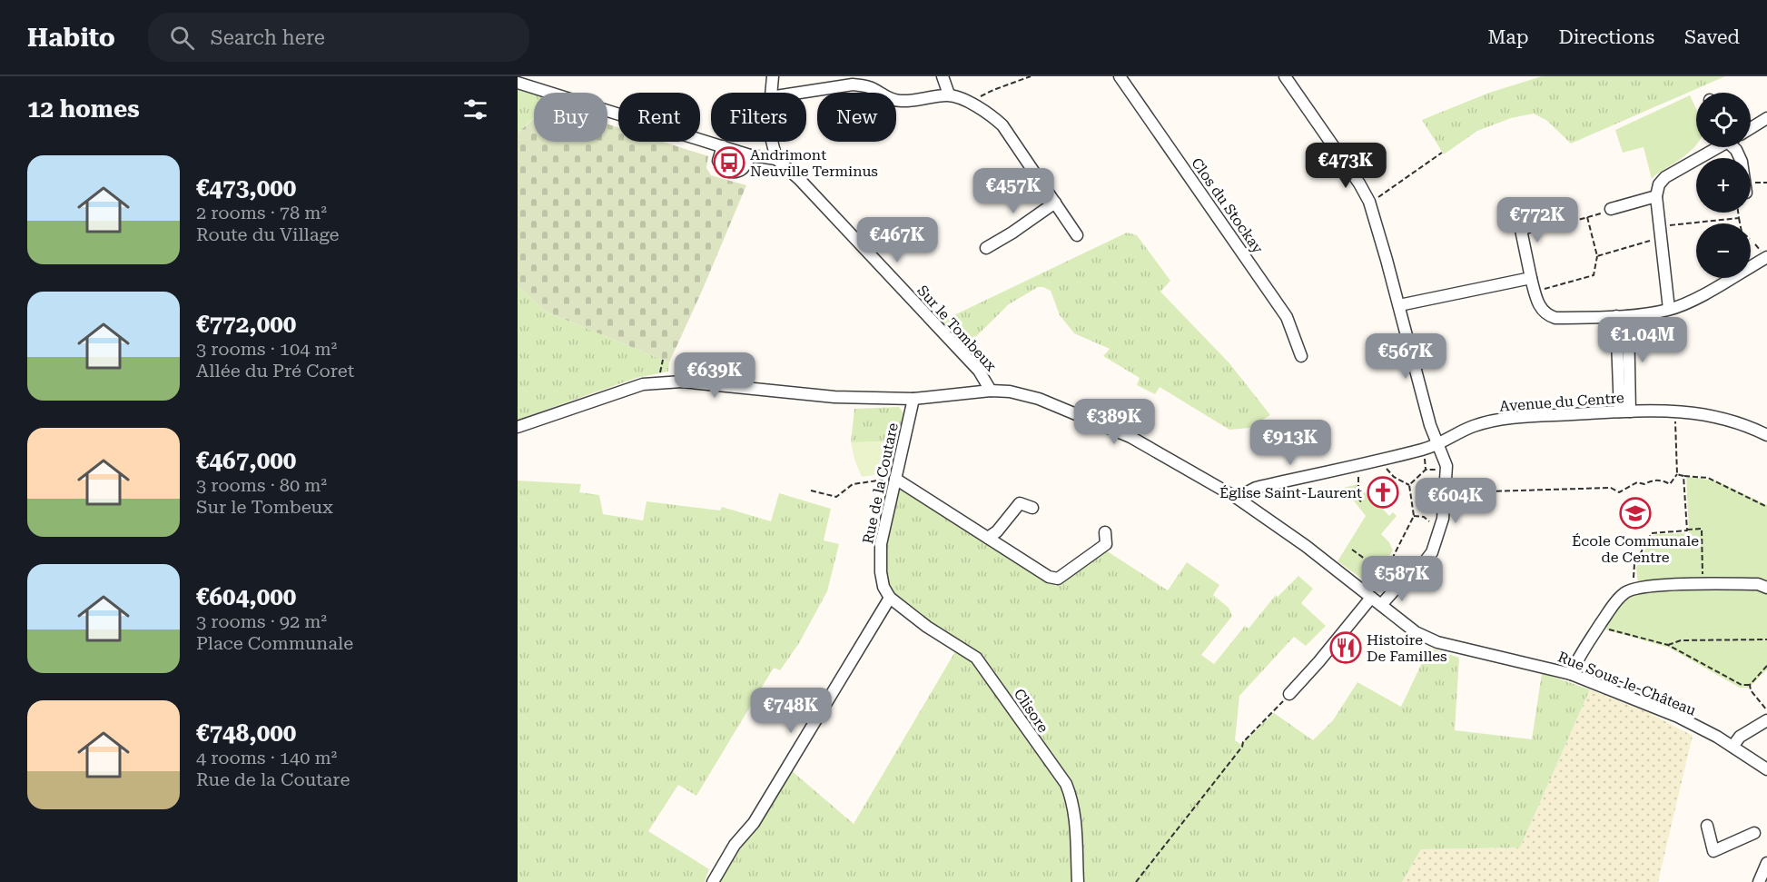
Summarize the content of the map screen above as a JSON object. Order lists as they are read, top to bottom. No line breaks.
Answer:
{"streets":{"street":["Clos du Stockay","Sur le Tombeux","Avenue du Centre","Rue de la Coutare","Rue Sous-le-Château","Clisore"]},"crossings":[["Sur le Tombeux","Rue Sous-le-Château"],["Avenue du Centre","Rue Sous-le-Château"],["Rue de la Coutare","Rue Sous-le-Château"],["Rue de la Coutare","Clisore"]],"places":{"bus stop":["Andrimont Neuville Terminus"],"church":["Église Saint-Laurent"],"school or university":["École Communale de Centre"],"restaurant":["Histoire De Familles"]},"page":{"header":"Habito","search":"Search here","nav":["Map","Directions","Saved"],"heading":"12 homes","map_buttons":["+","−"],"chip":["Buy","Rent","Filters","New"],"list":[{"name":"€473,000","note":"2 rooms · 78 m² · Route du Village"},{"name":"€772,000","note":"3 rooms · 104 m² · Allée du Pré Coret"},{"name":"€467,000","note":"3 rooms · 80 m² · Sur le Tombeux"},{"name":"€604,000","note":"3 rooms · 92 m² · Place Communale"},{"name":"€748,000","note":"4 rooms · 140 m² · Rue de la Coutare"}],"price":["€473K","€457K","€772K","€467K","€1.04M","€567K","€639K","€389K","€913K","€604K","€587K","€748K"]}}
